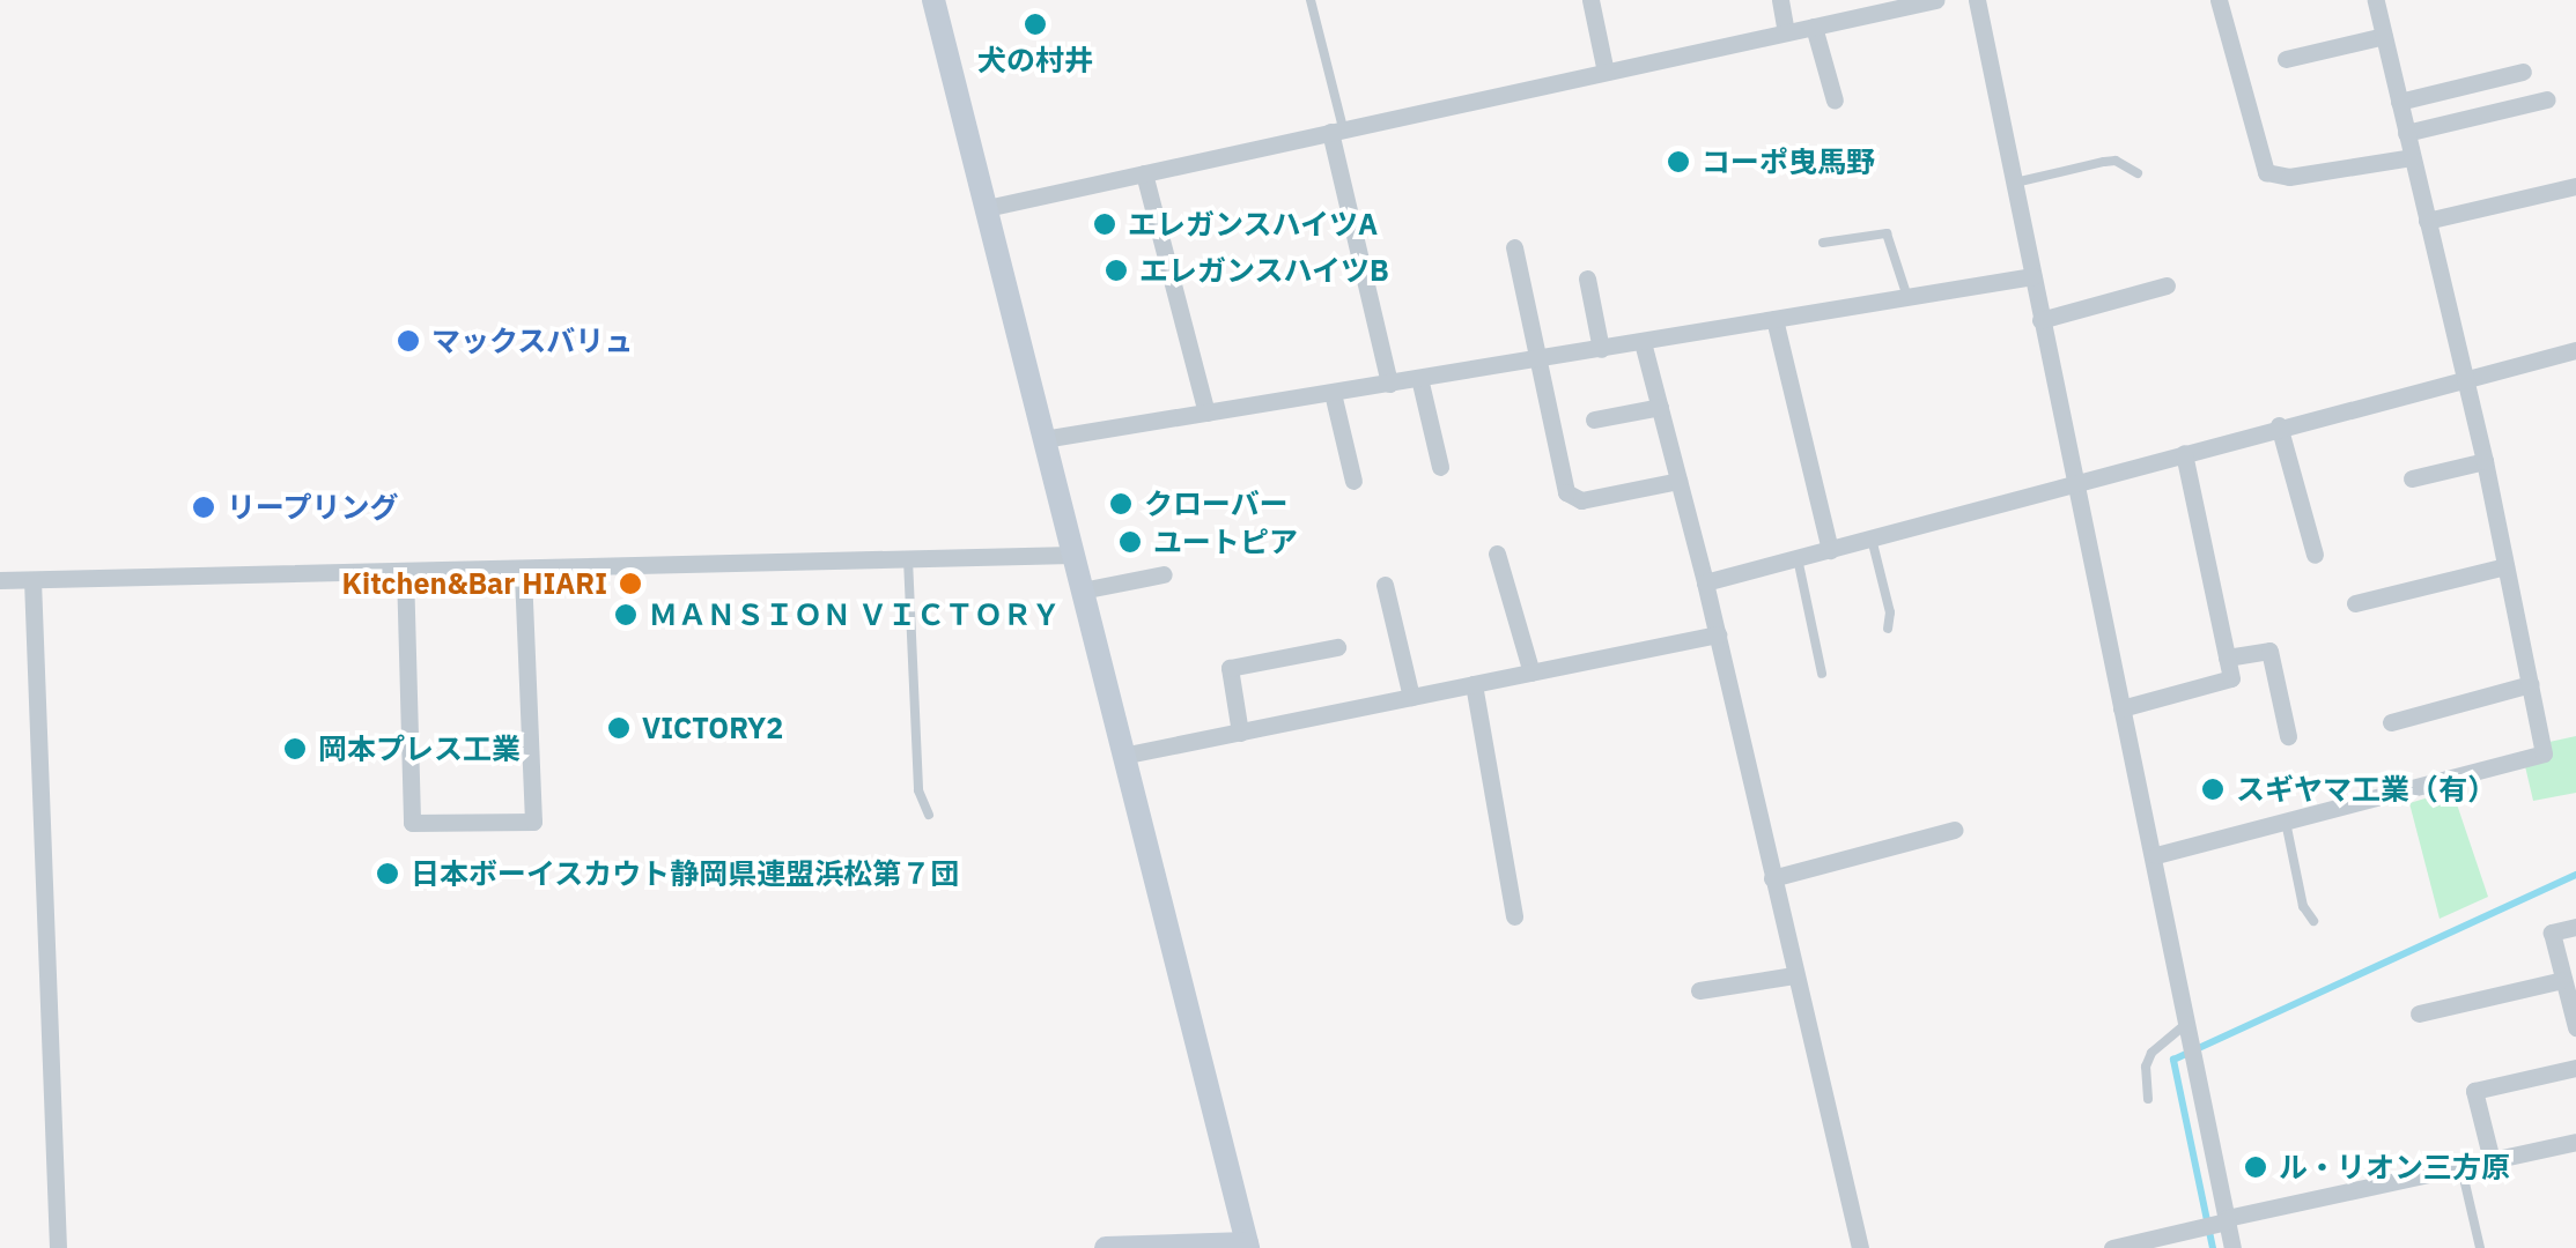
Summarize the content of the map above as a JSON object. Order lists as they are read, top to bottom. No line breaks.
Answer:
{"places":["犬の村井","コーポ曳馬野","エレガンスハイツA","エレガンスハイツB","マックスバリュ","クローバー","リープリング","ユートピア","Kitchen&Bar HIARI","ＭＡＮＳＩＯＮ ＶＩＣＴＯＲＹ","VICTORY2","岡本プレス工業","スギヤマ工業（有）","日本ボーイスカウト静岡県連盟浜松第７団","ル・リオン三方原"]}
